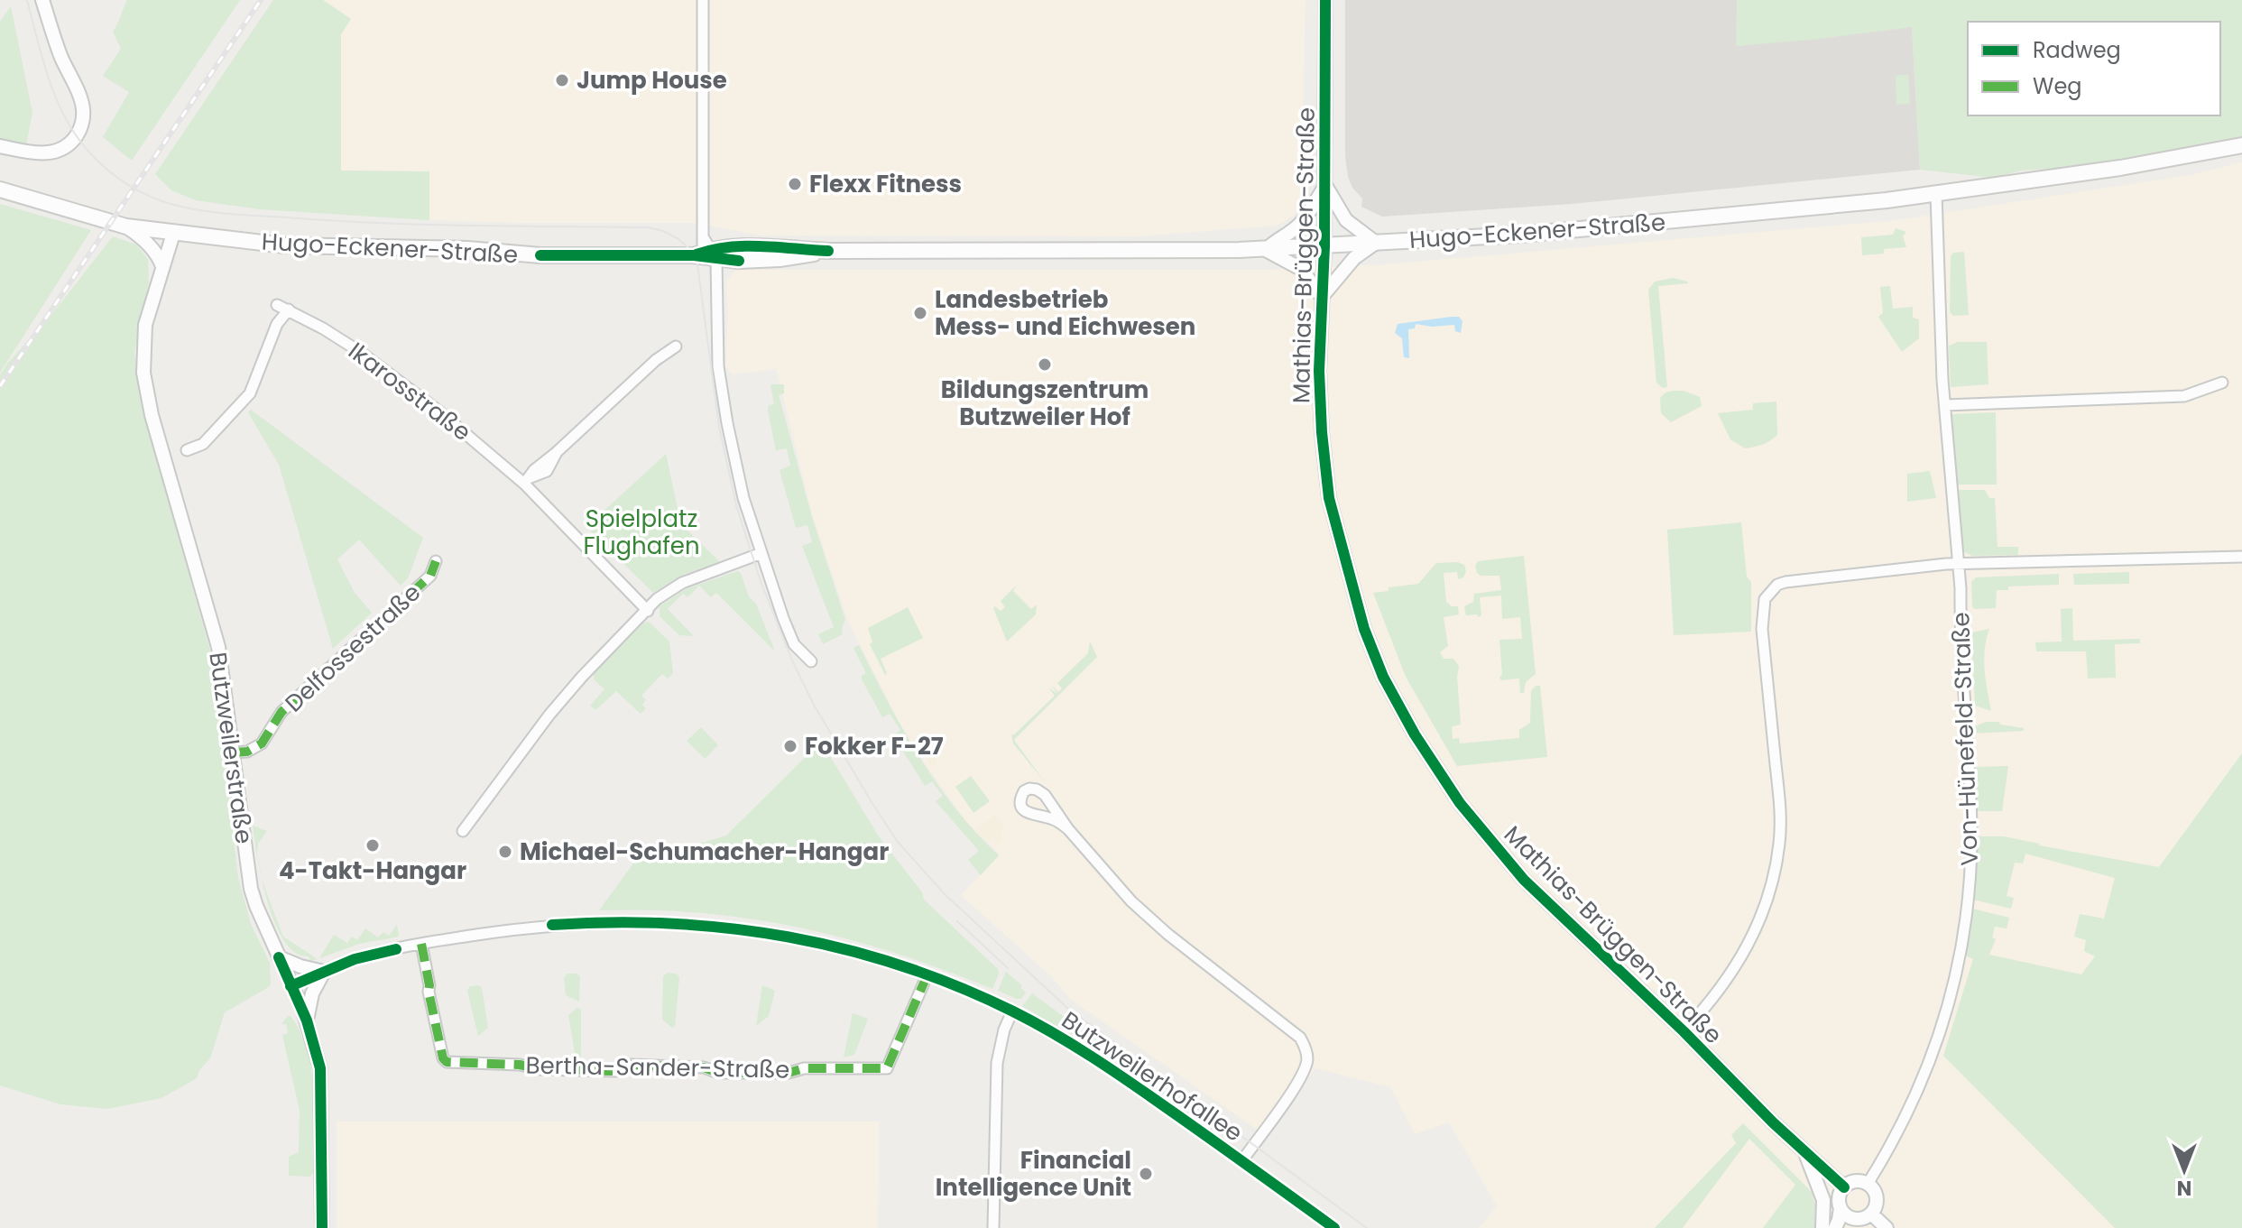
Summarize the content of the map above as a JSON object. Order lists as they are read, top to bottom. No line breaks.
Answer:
{"streets":{"main road":["Hugo-Eckener-Straße"],"street":["Mathias-Brüggen-Straße","Ikarosstraße","Delfossestraße","Von-Hünefeld-Straße","Butzweilerstraße","Bertha-Sander-Straße","Butzweilerhofallee"]},"crossings":[["Hugo-Eckener-Straße","Mathias-Brüggen-Straße"],["Hugo-Eckener-Straße","Von-Hünefeld-Straße"],["Hugo-Eckener-Straße","Butzweilerstraße"],["Mathias-Brüggen-Straße","Von-Hünefeld-Straße"],["Delfossestraße","Butzweilerstraße"],["Butzweilerstraße","Butzweilerhofallee"],["Bertha-Sander-Straße","Butzweilerhofallee"]],"parks":["Spielplatz Flughafen"],"places":["Jump House","Flexx Fitness","Landesbetrieb Mess- und Eichwesen","Bildungszentrum Butzweiler Hof","Fokker F-27","4-Takt-Hangar","Michael-Schumacher-Hangar","Financial Intelligence Unit"],"legend":["Radweg","Weg"],"north":"bottom"}
